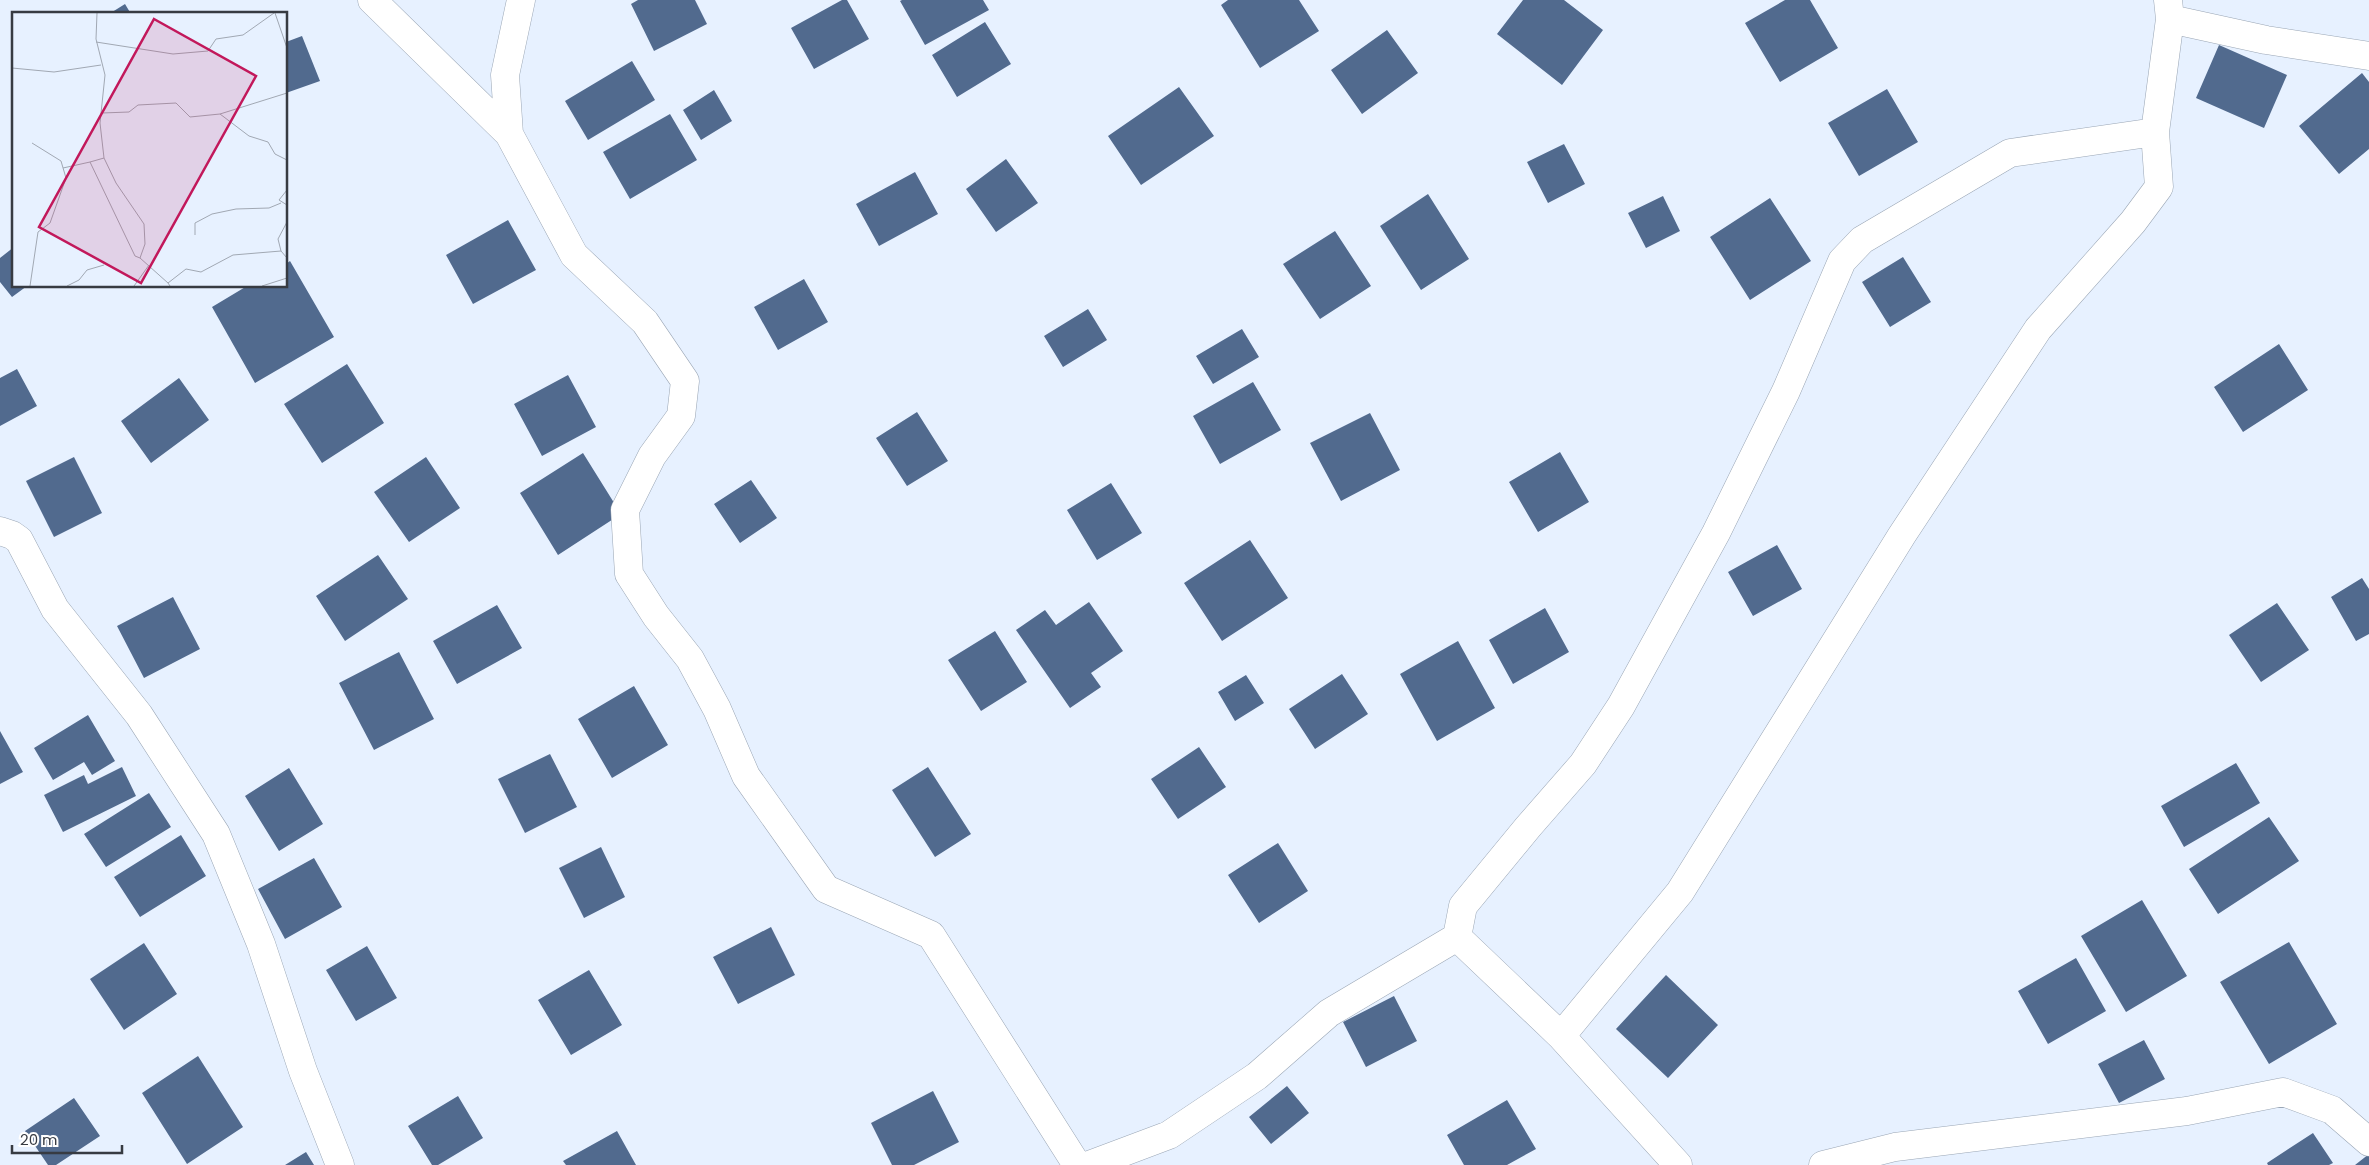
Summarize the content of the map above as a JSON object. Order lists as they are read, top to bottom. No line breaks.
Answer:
{"scale_bar":"20 m"}
